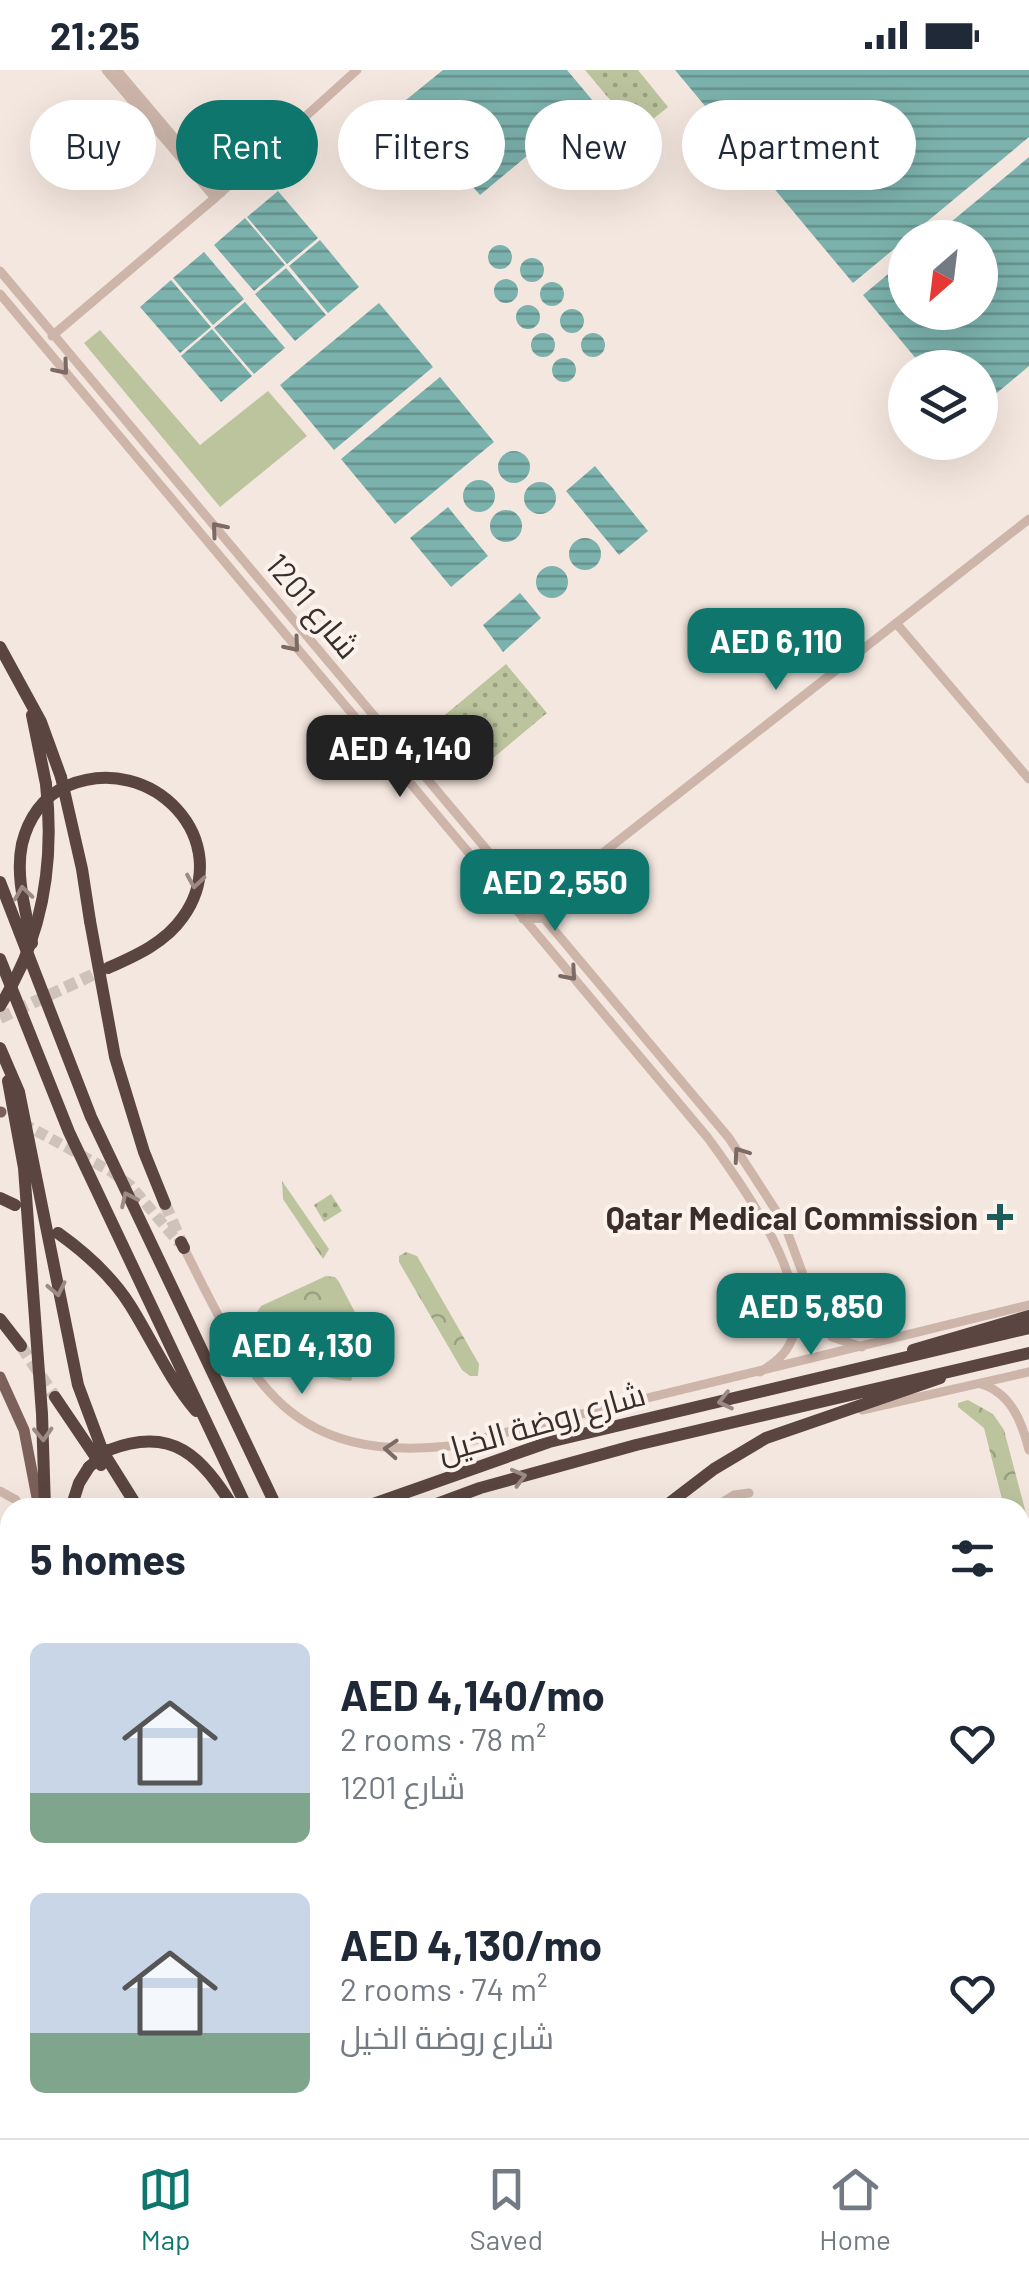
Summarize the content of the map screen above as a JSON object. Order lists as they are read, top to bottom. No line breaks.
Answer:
{"streets":{"highway":["شارع روضة الخيل"],"street":["شارع 1201"]},"places":{"health":["Qatar Medical Commission"]},"north":"bottom left","page":{"status":"21:25","chip":["Buy","Rent","Filters","New","Apartment"],"price":["AED 6,110","AED 4,140","AED 2,550","AED 5,850","AED 4,130"],"heading":"5 homes","list":[{"name":"AED 4,140/mo","note":"2 rooms · 78 m² · شارع 1201"},{"name":"AED 4,130/mo","note":"2 rooms · 74 m² · شارع روضة الخيل"}],"tabs":["Map","Saved","Home"]}}
